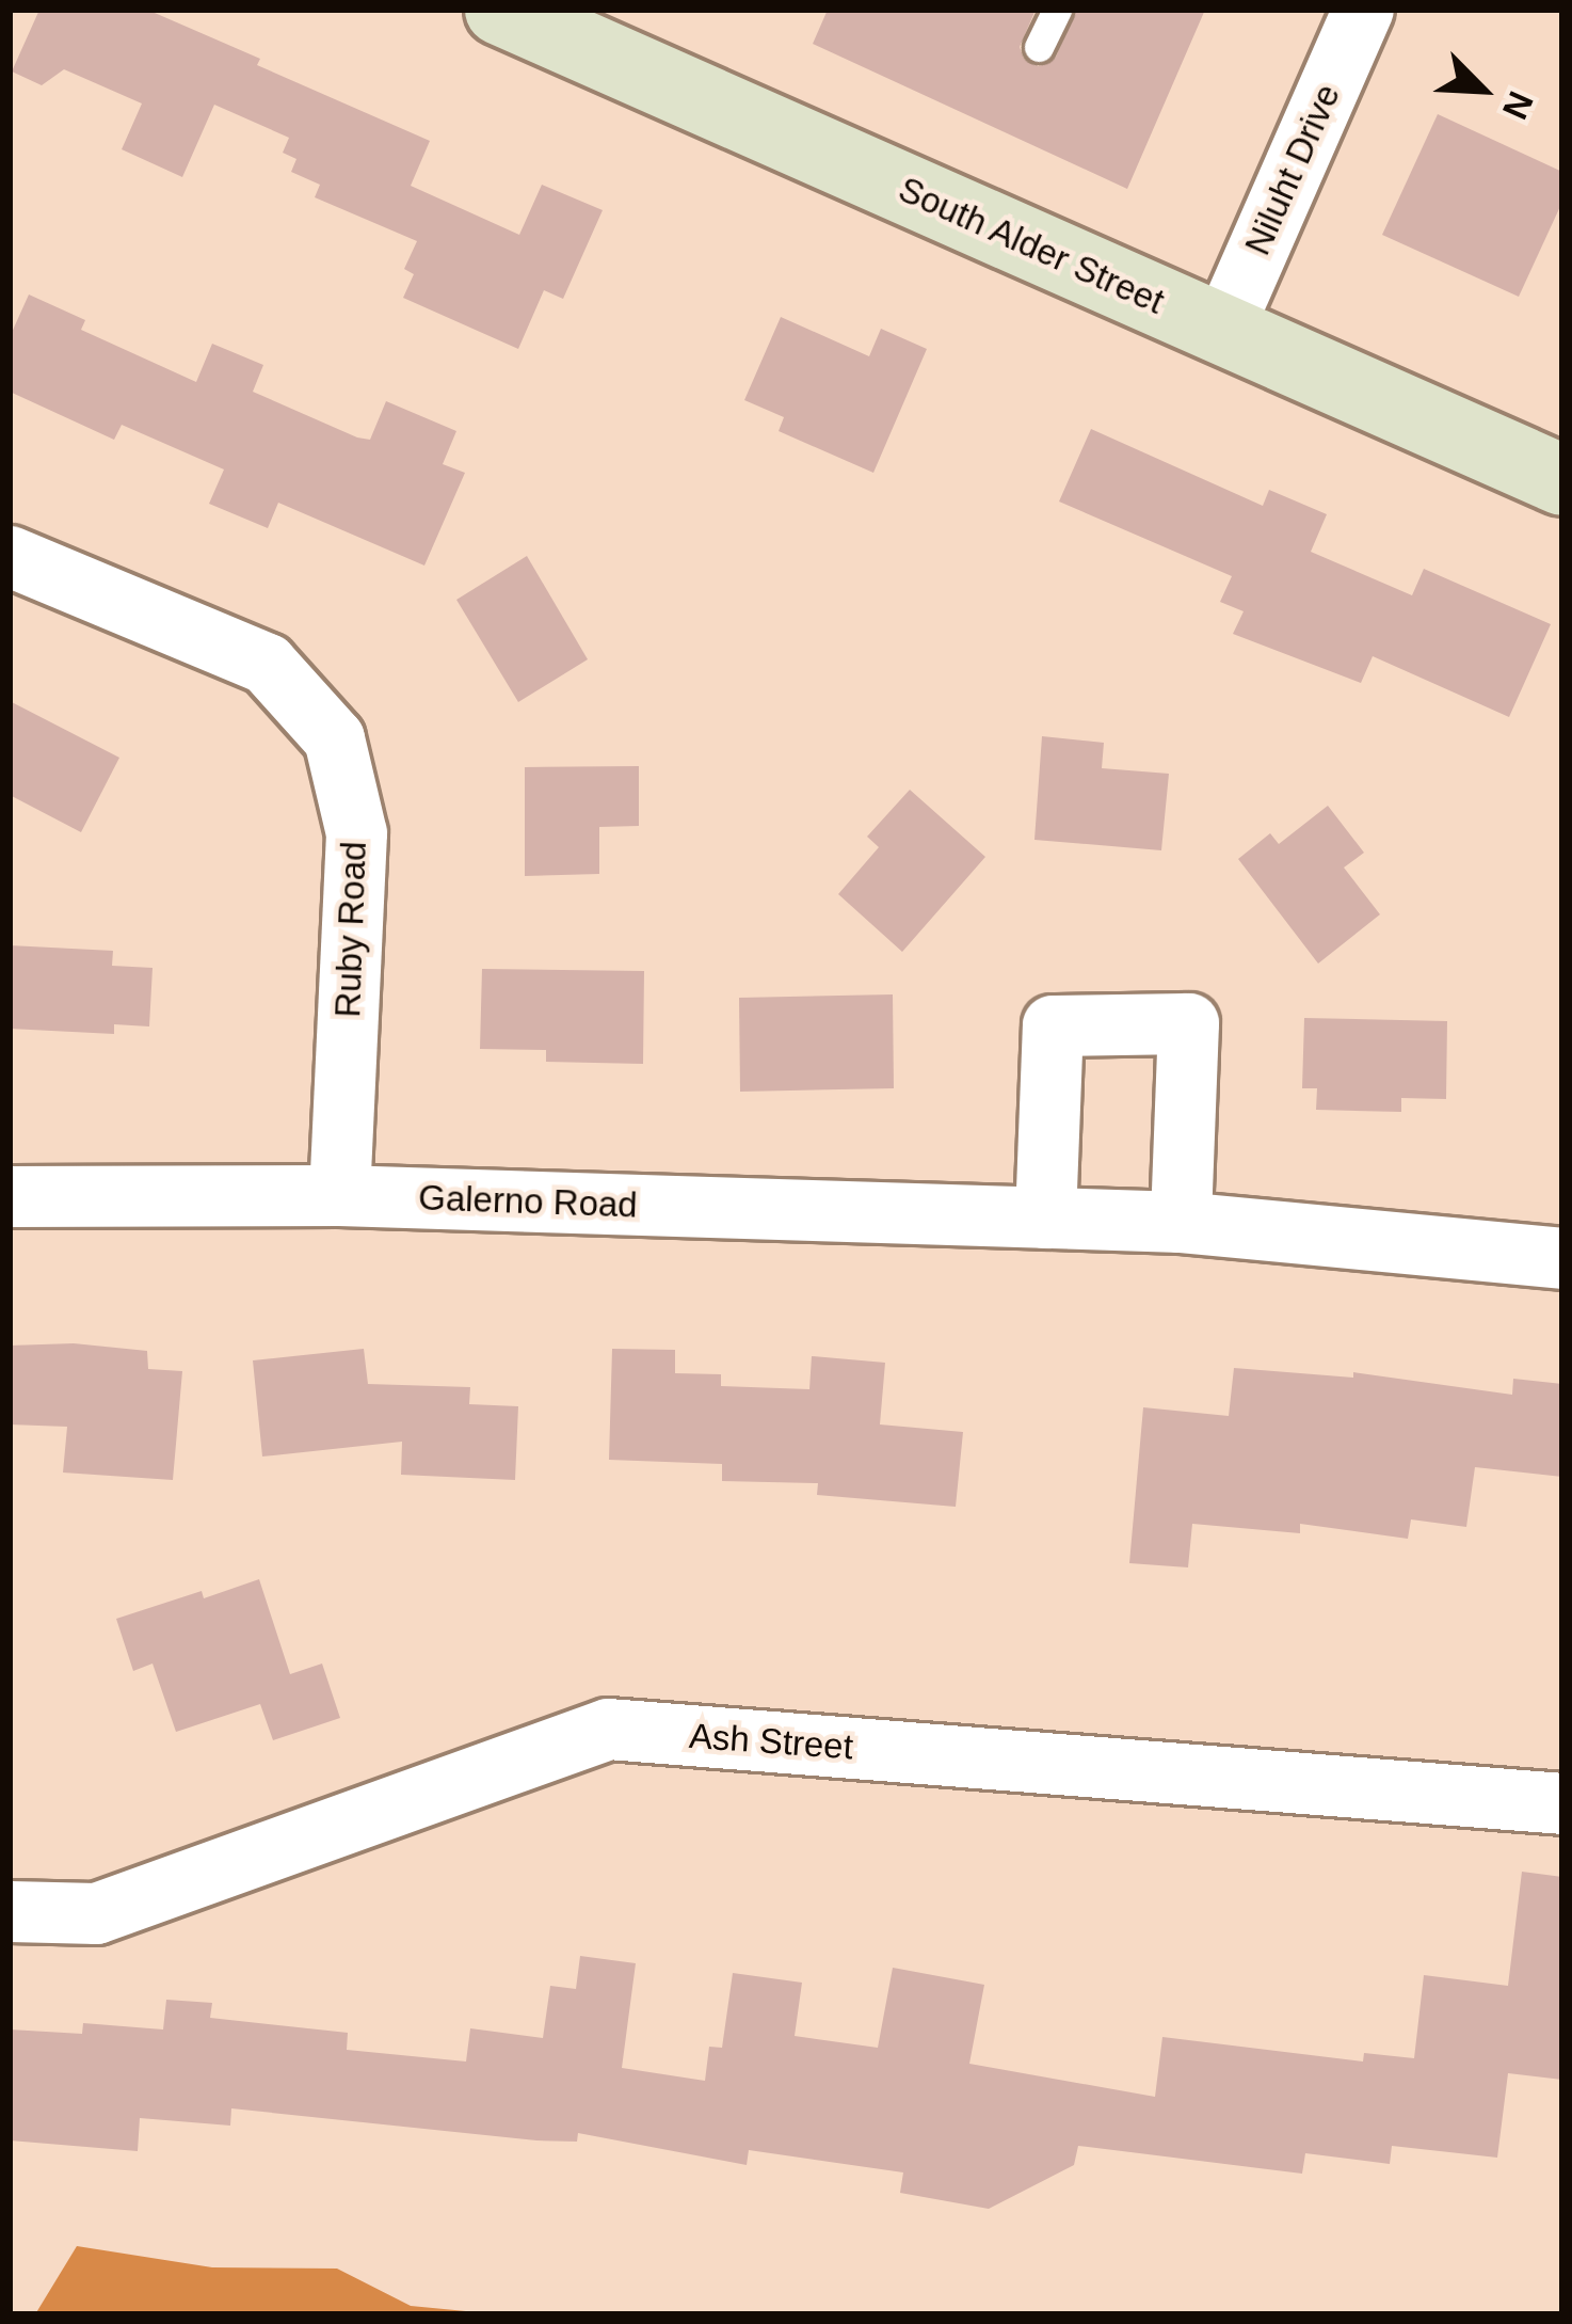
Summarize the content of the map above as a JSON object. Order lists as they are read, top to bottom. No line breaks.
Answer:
{"streets":{"street":["Niluht Drive","South Alder Street","Ruby Road","Galerno Road","Ash Street"]},"crossings":[["Niluht Drive","South Alder Street"],["Ruby Road","Galerno Road"]],"north":"bottom right"}
